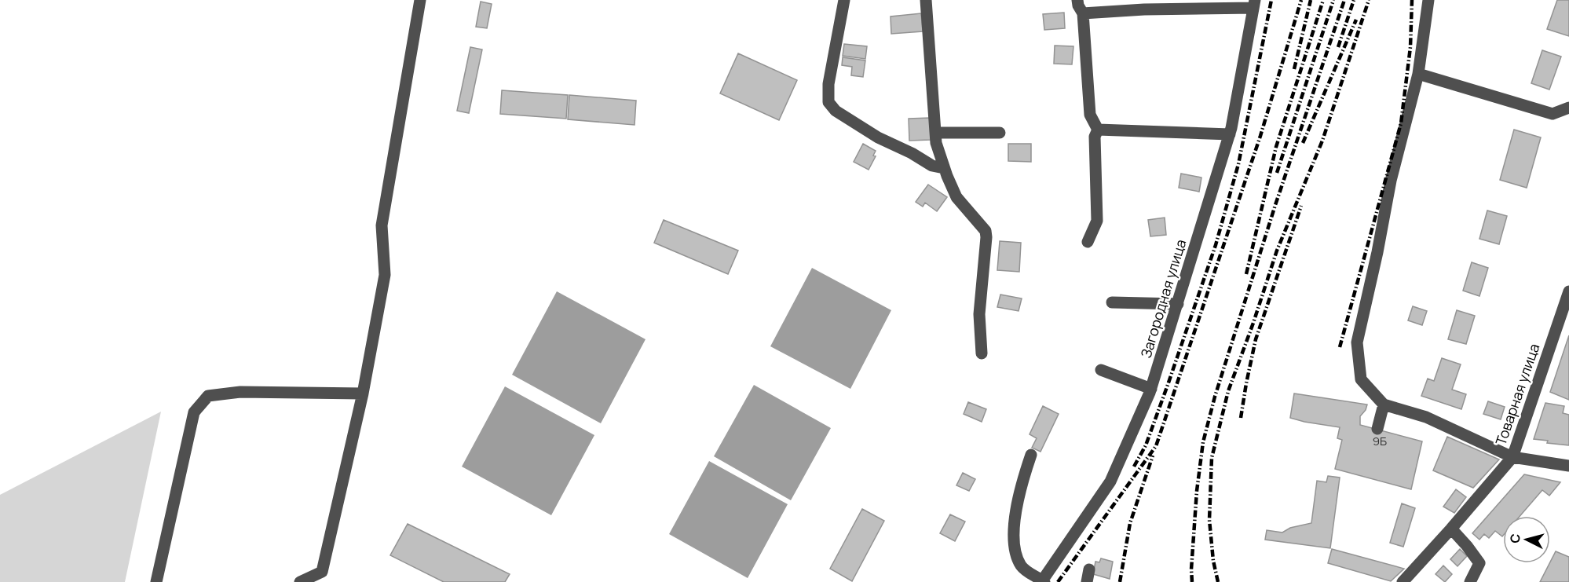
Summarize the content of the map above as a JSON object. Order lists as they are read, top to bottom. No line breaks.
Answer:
{"streets":{"street":["Загородная улица","Товарная улица"]},"house_numbers":["9Б"],"north":"left"}
